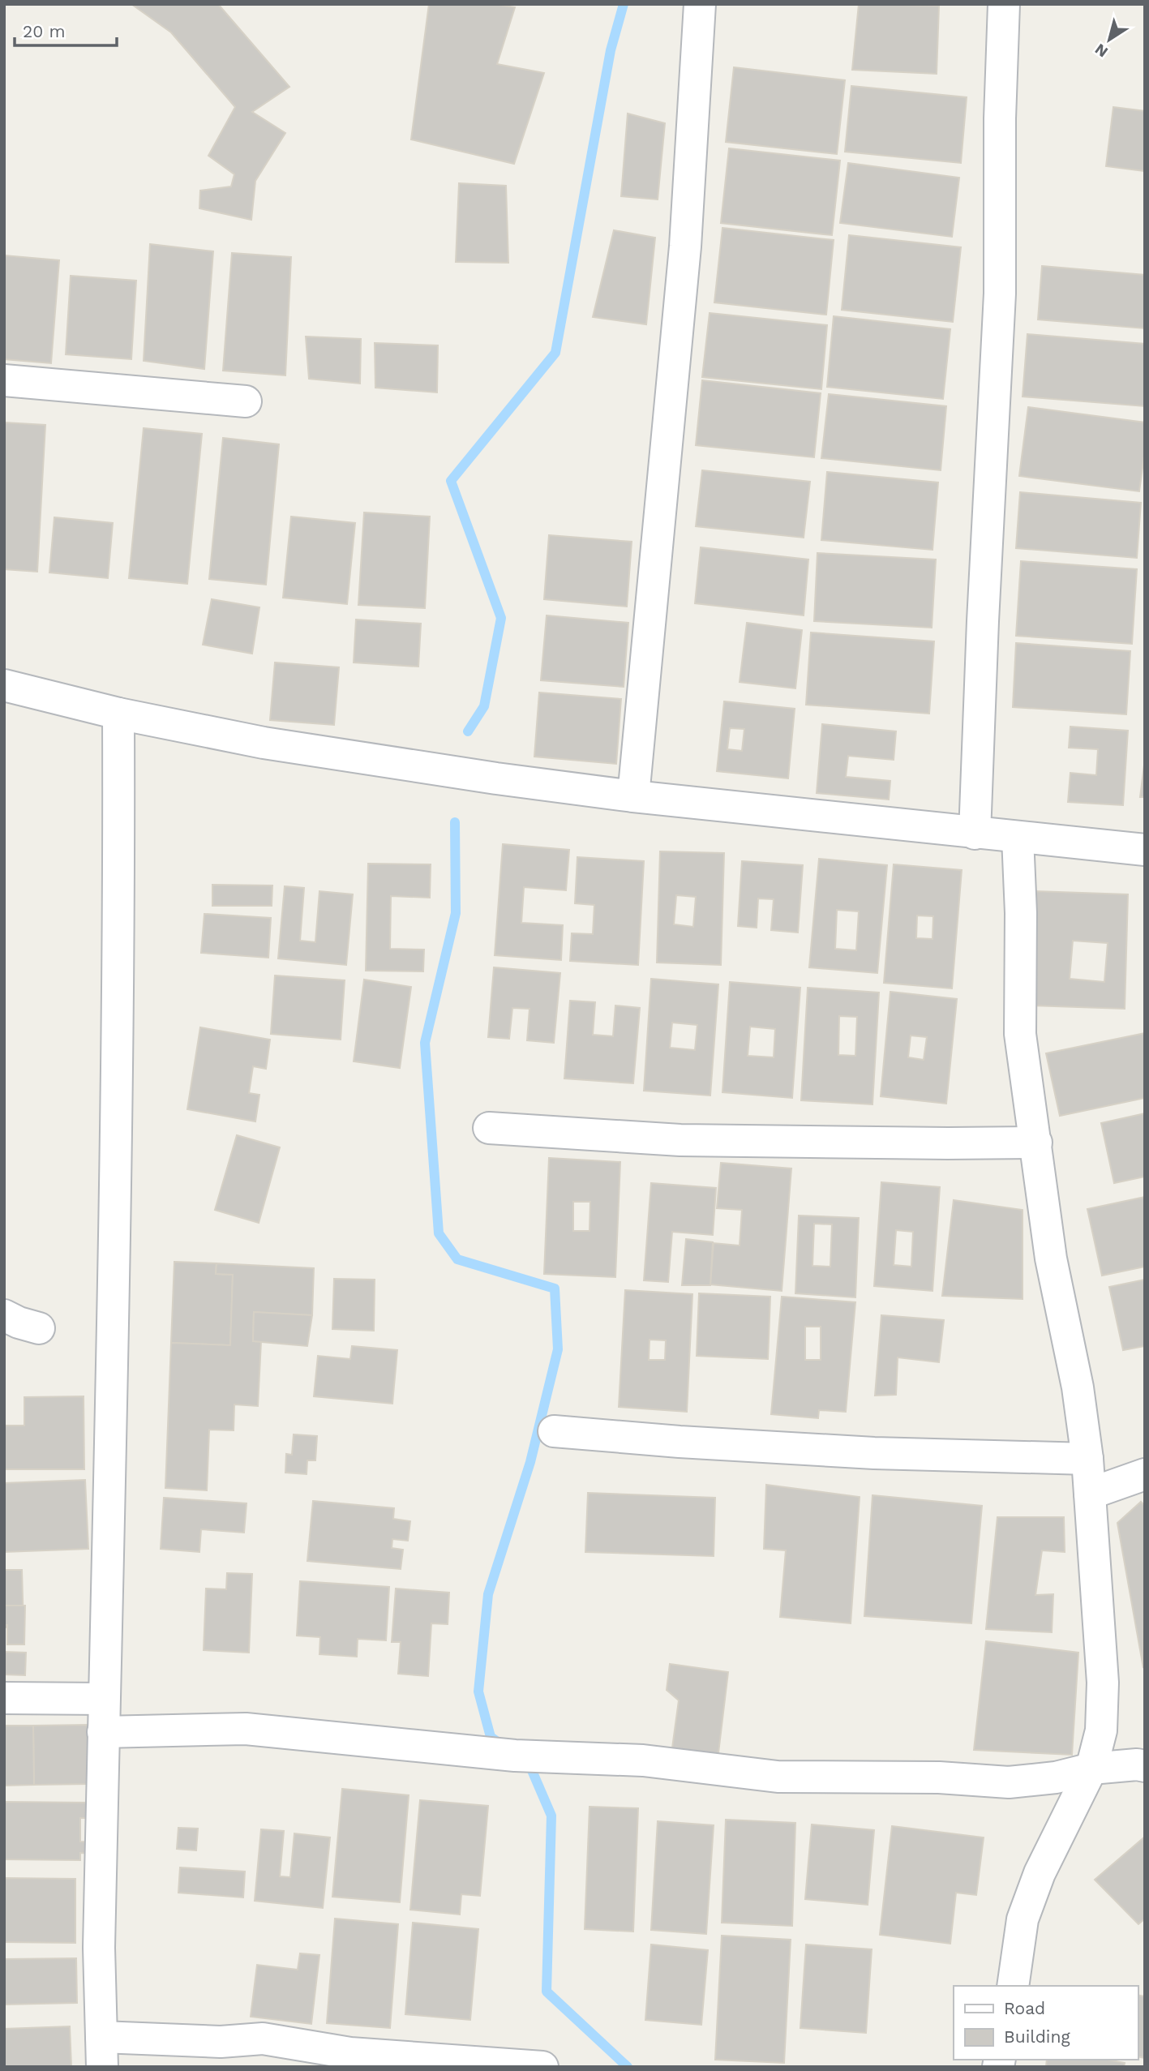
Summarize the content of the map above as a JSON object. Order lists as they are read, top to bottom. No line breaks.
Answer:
{"legend":["Road","Building"],"scale_bar":"20 m","north":"bottom left"}
